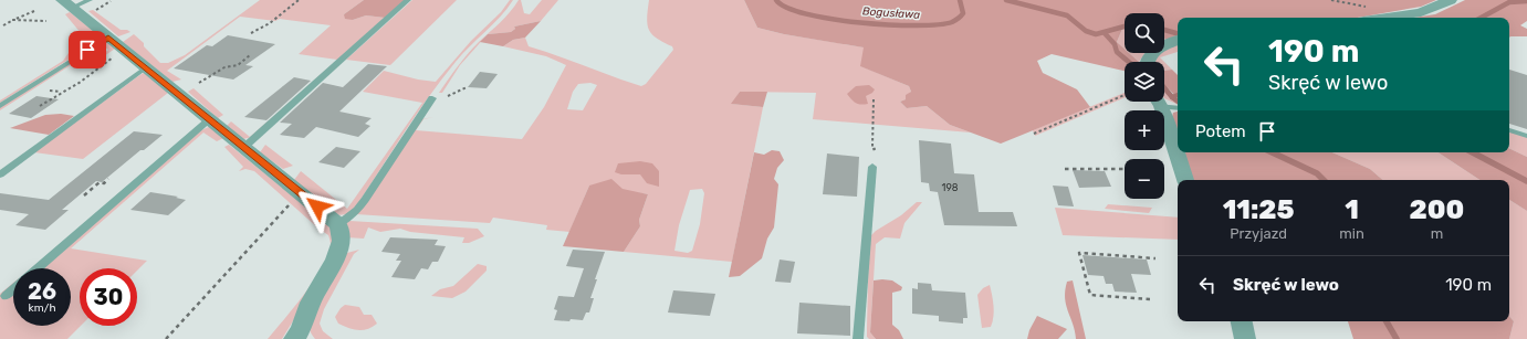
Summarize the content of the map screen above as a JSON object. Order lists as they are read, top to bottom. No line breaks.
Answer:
{"water":["Bogusława"],"house_numbers":["198"],"page":{"map_buttons":["+","−"],"turn":["190 m","Skręć w lewo"],"then":"Potem","eta":["11:25","Przyjazd","1","min","200","m"],"list":[{"name":"Skręć w lewo","value":"190 m"}],"speed":"26 km/h","limit":"30"}}
